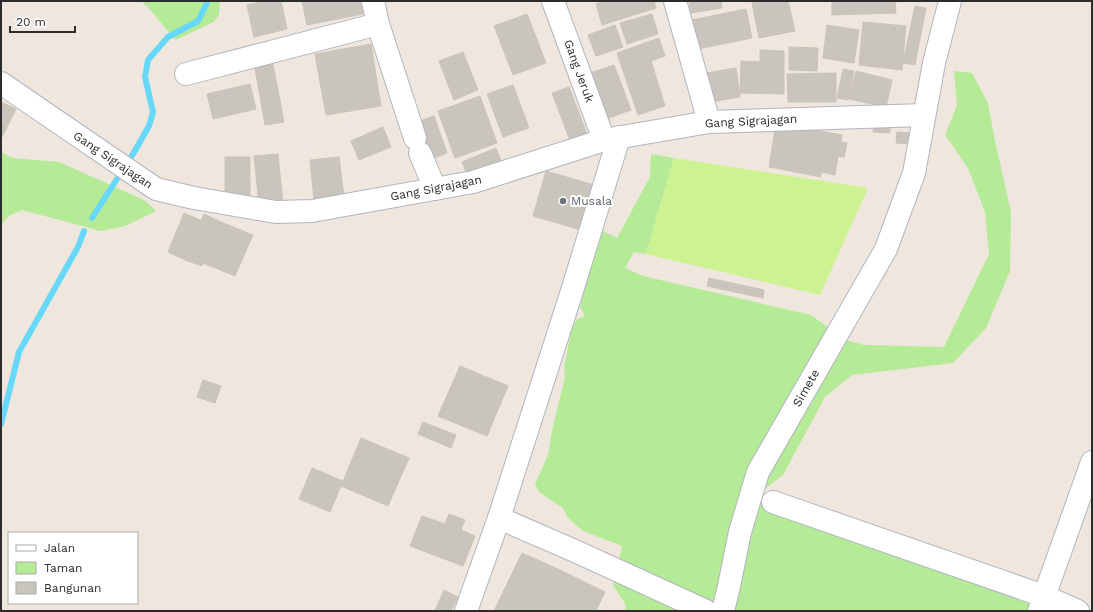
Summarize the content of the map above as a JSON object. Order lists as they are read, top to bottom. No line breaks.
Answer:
{"streets":{"street":["Gang Jeruk","Gang Sigrajagan","Simete"]},"crossings":[["Gang Jeruk","Gang Sigrajagan"],["Gang Sigrajagan","Simete"]],"places":["Musala"],"legend":["Jalan","Taman","Bangunan"],"scale_bar":"20 m"}
